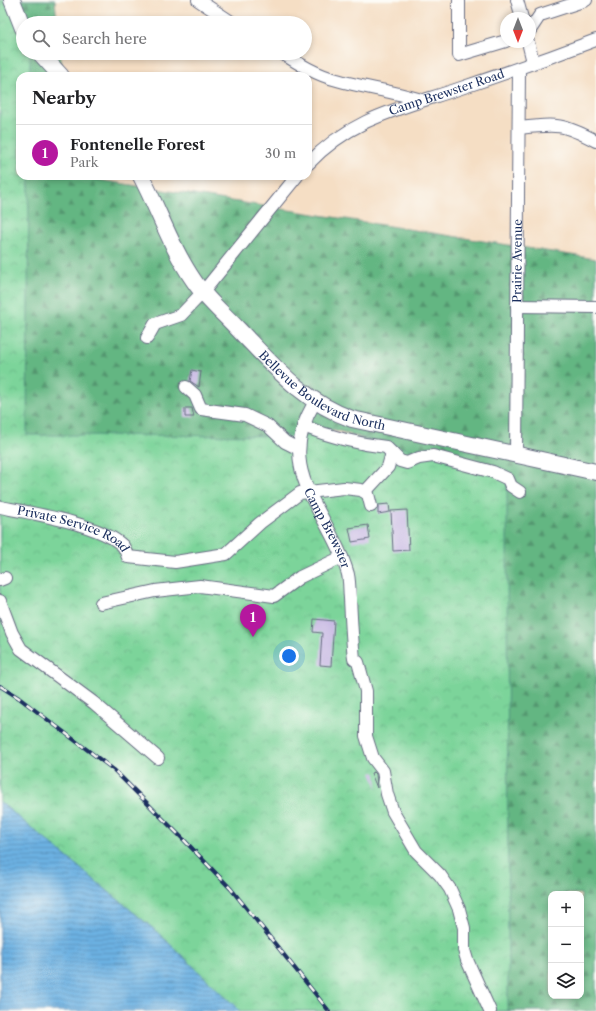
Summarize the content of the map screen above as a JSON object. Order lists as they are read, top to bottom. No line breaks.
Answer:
{"streets":{"main road":["Bellevue Boulevard North"],"street":["Camp Brewster Road","Prairie Avenue","Camp Brewster","Private Service Road"]},"crossings":[["Camp Brewster Road","Prairie Avenue"],["Prairie Avenue","Bellevue Boulevard North"],["Bellevue Boulevard North","Camp Brewster"],["Camp Brewster","Private Service Road"]],"north":"bottom","page":{"search":"Search here","heading":"Nearby","list":[{"mark":"1","name":"Fontenelle Forest","note":"Park","value":"30 m"}],"pins":"1","map_buttons":["+","−"]}}
